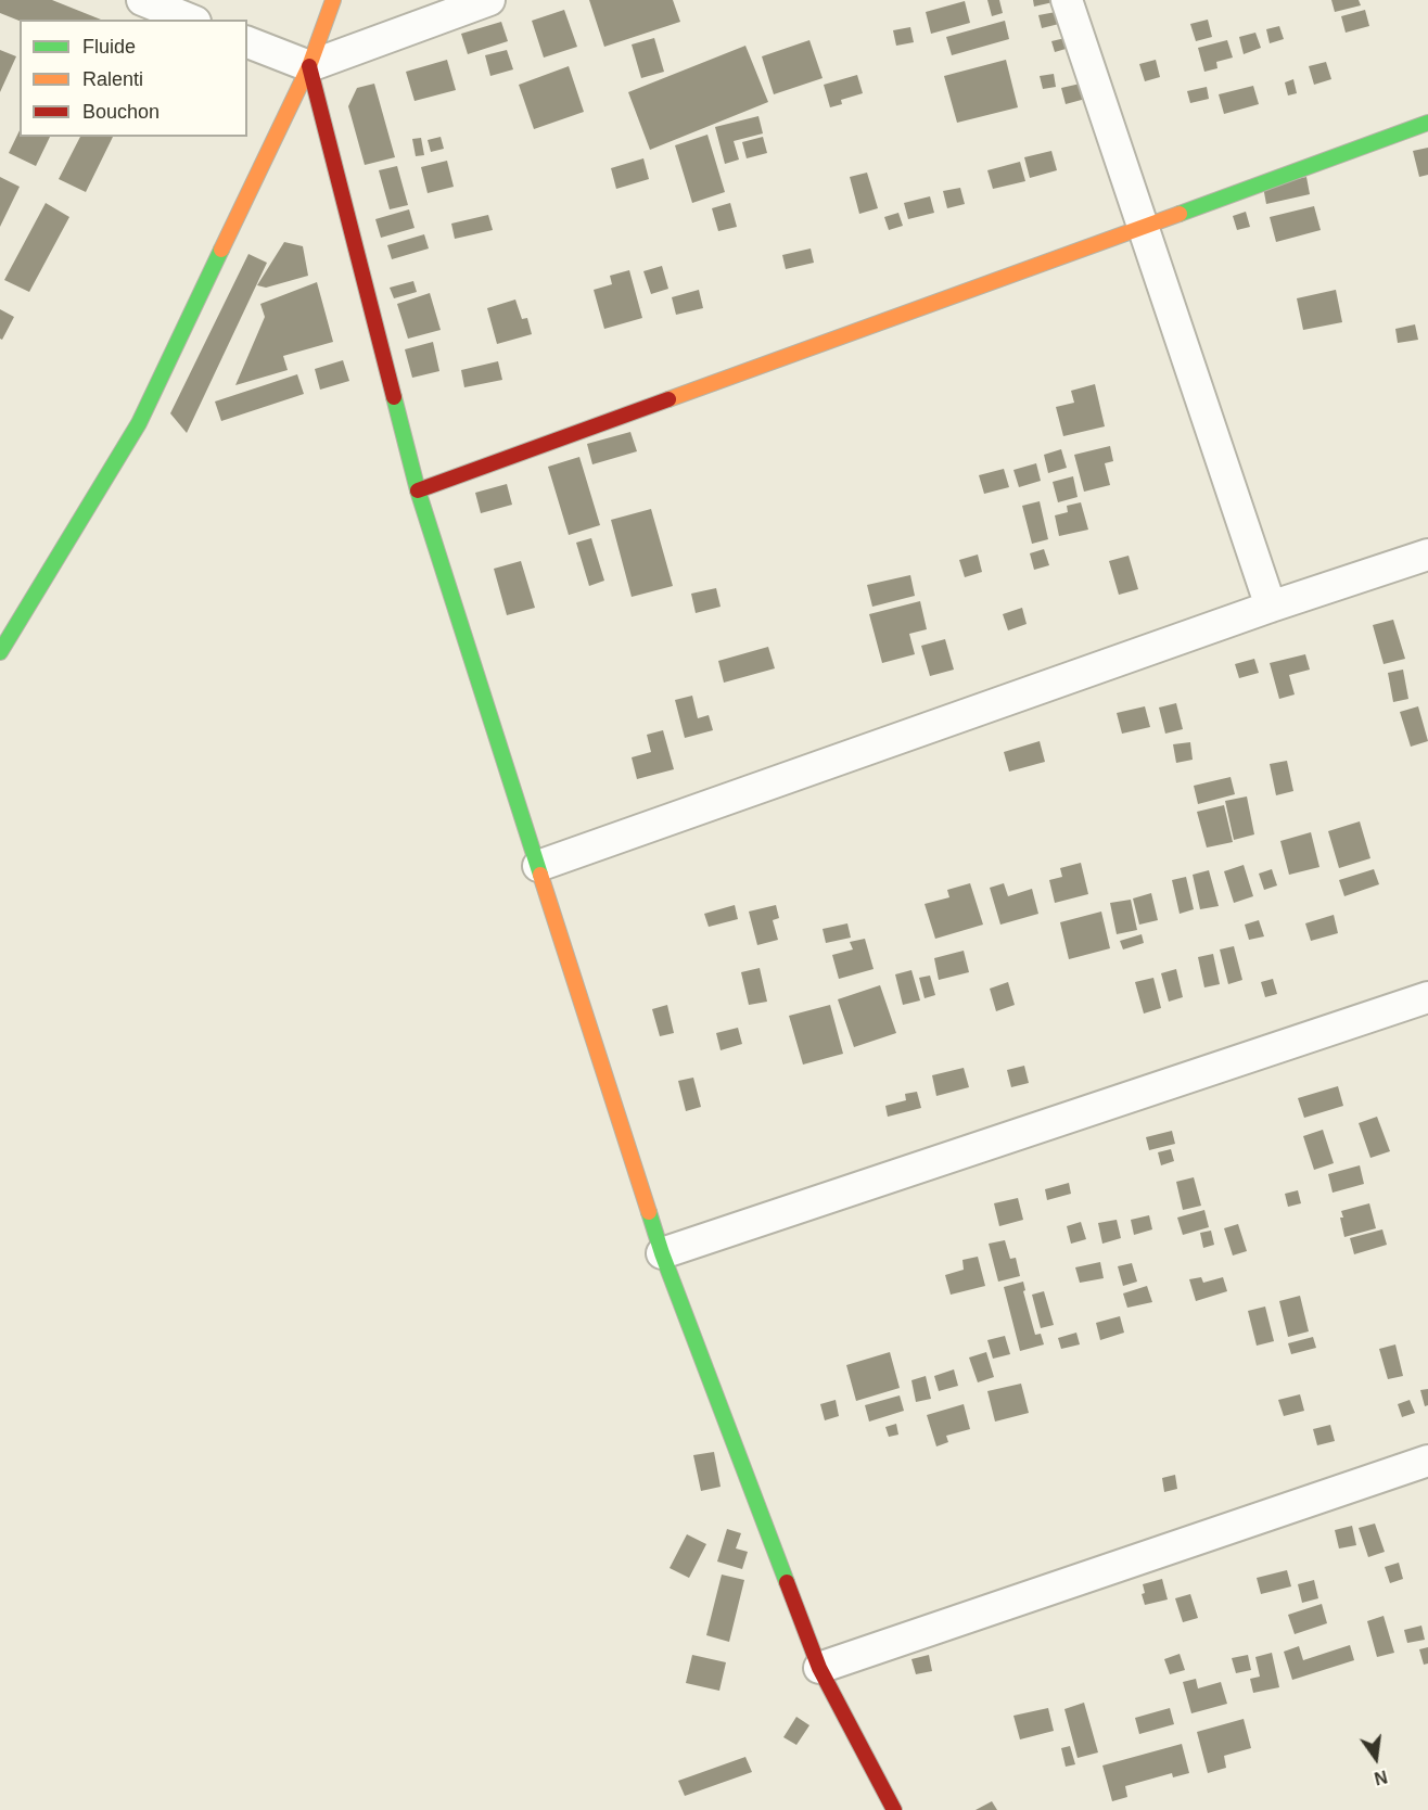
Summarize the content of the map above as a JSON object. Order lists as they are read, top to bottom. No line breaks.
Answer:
{"legend":["Fluide","Ralenti","Bouchon"],"north":"bottom"}
